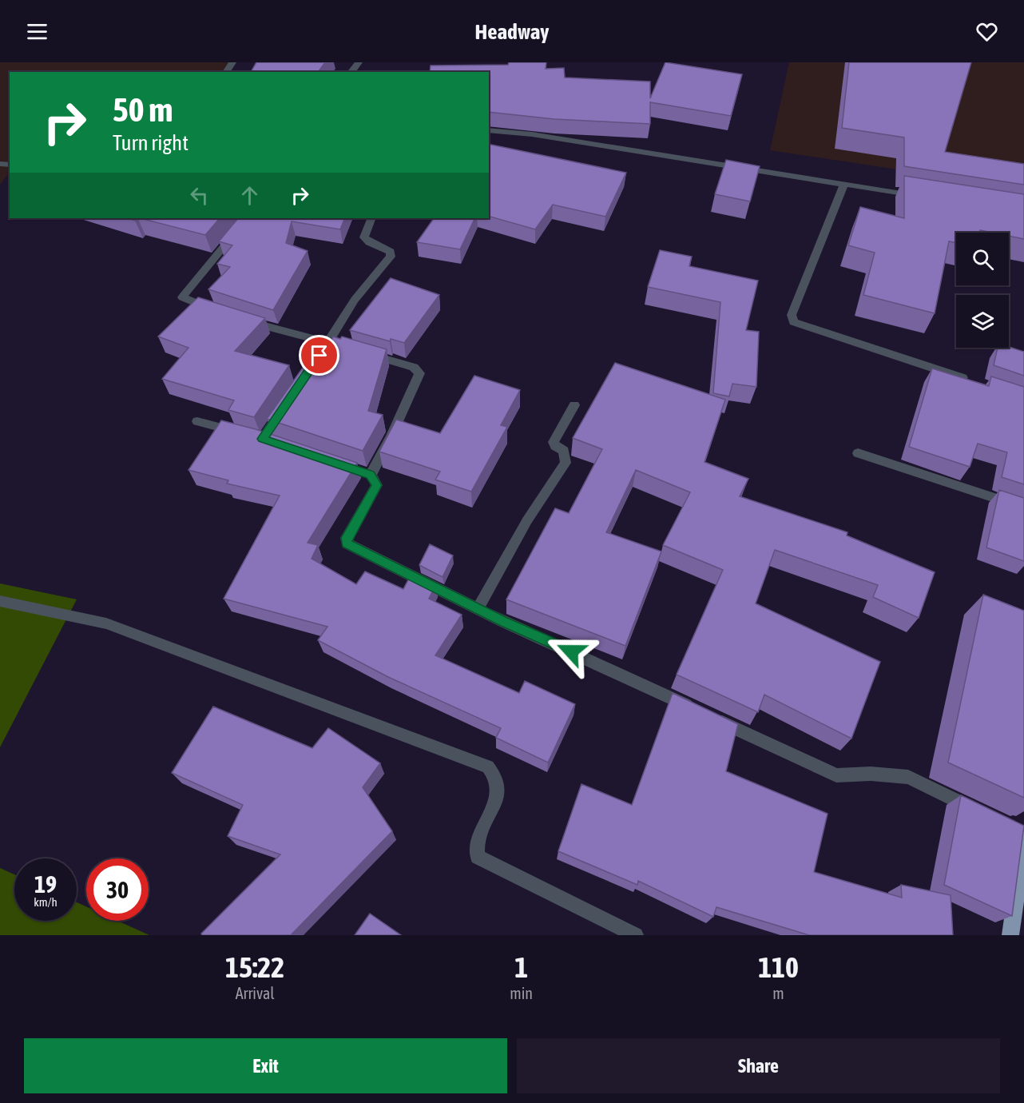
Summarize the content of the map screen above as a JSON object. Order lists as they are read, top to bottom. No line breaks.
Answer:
{"page":{"header":"Headway","turn":["50 m","Turn right"],"speed":"19 km/h","limit":"30","eta":["15:22","Arrival","1","min","110","m"],"buttons":["Exit","Share"]}}
